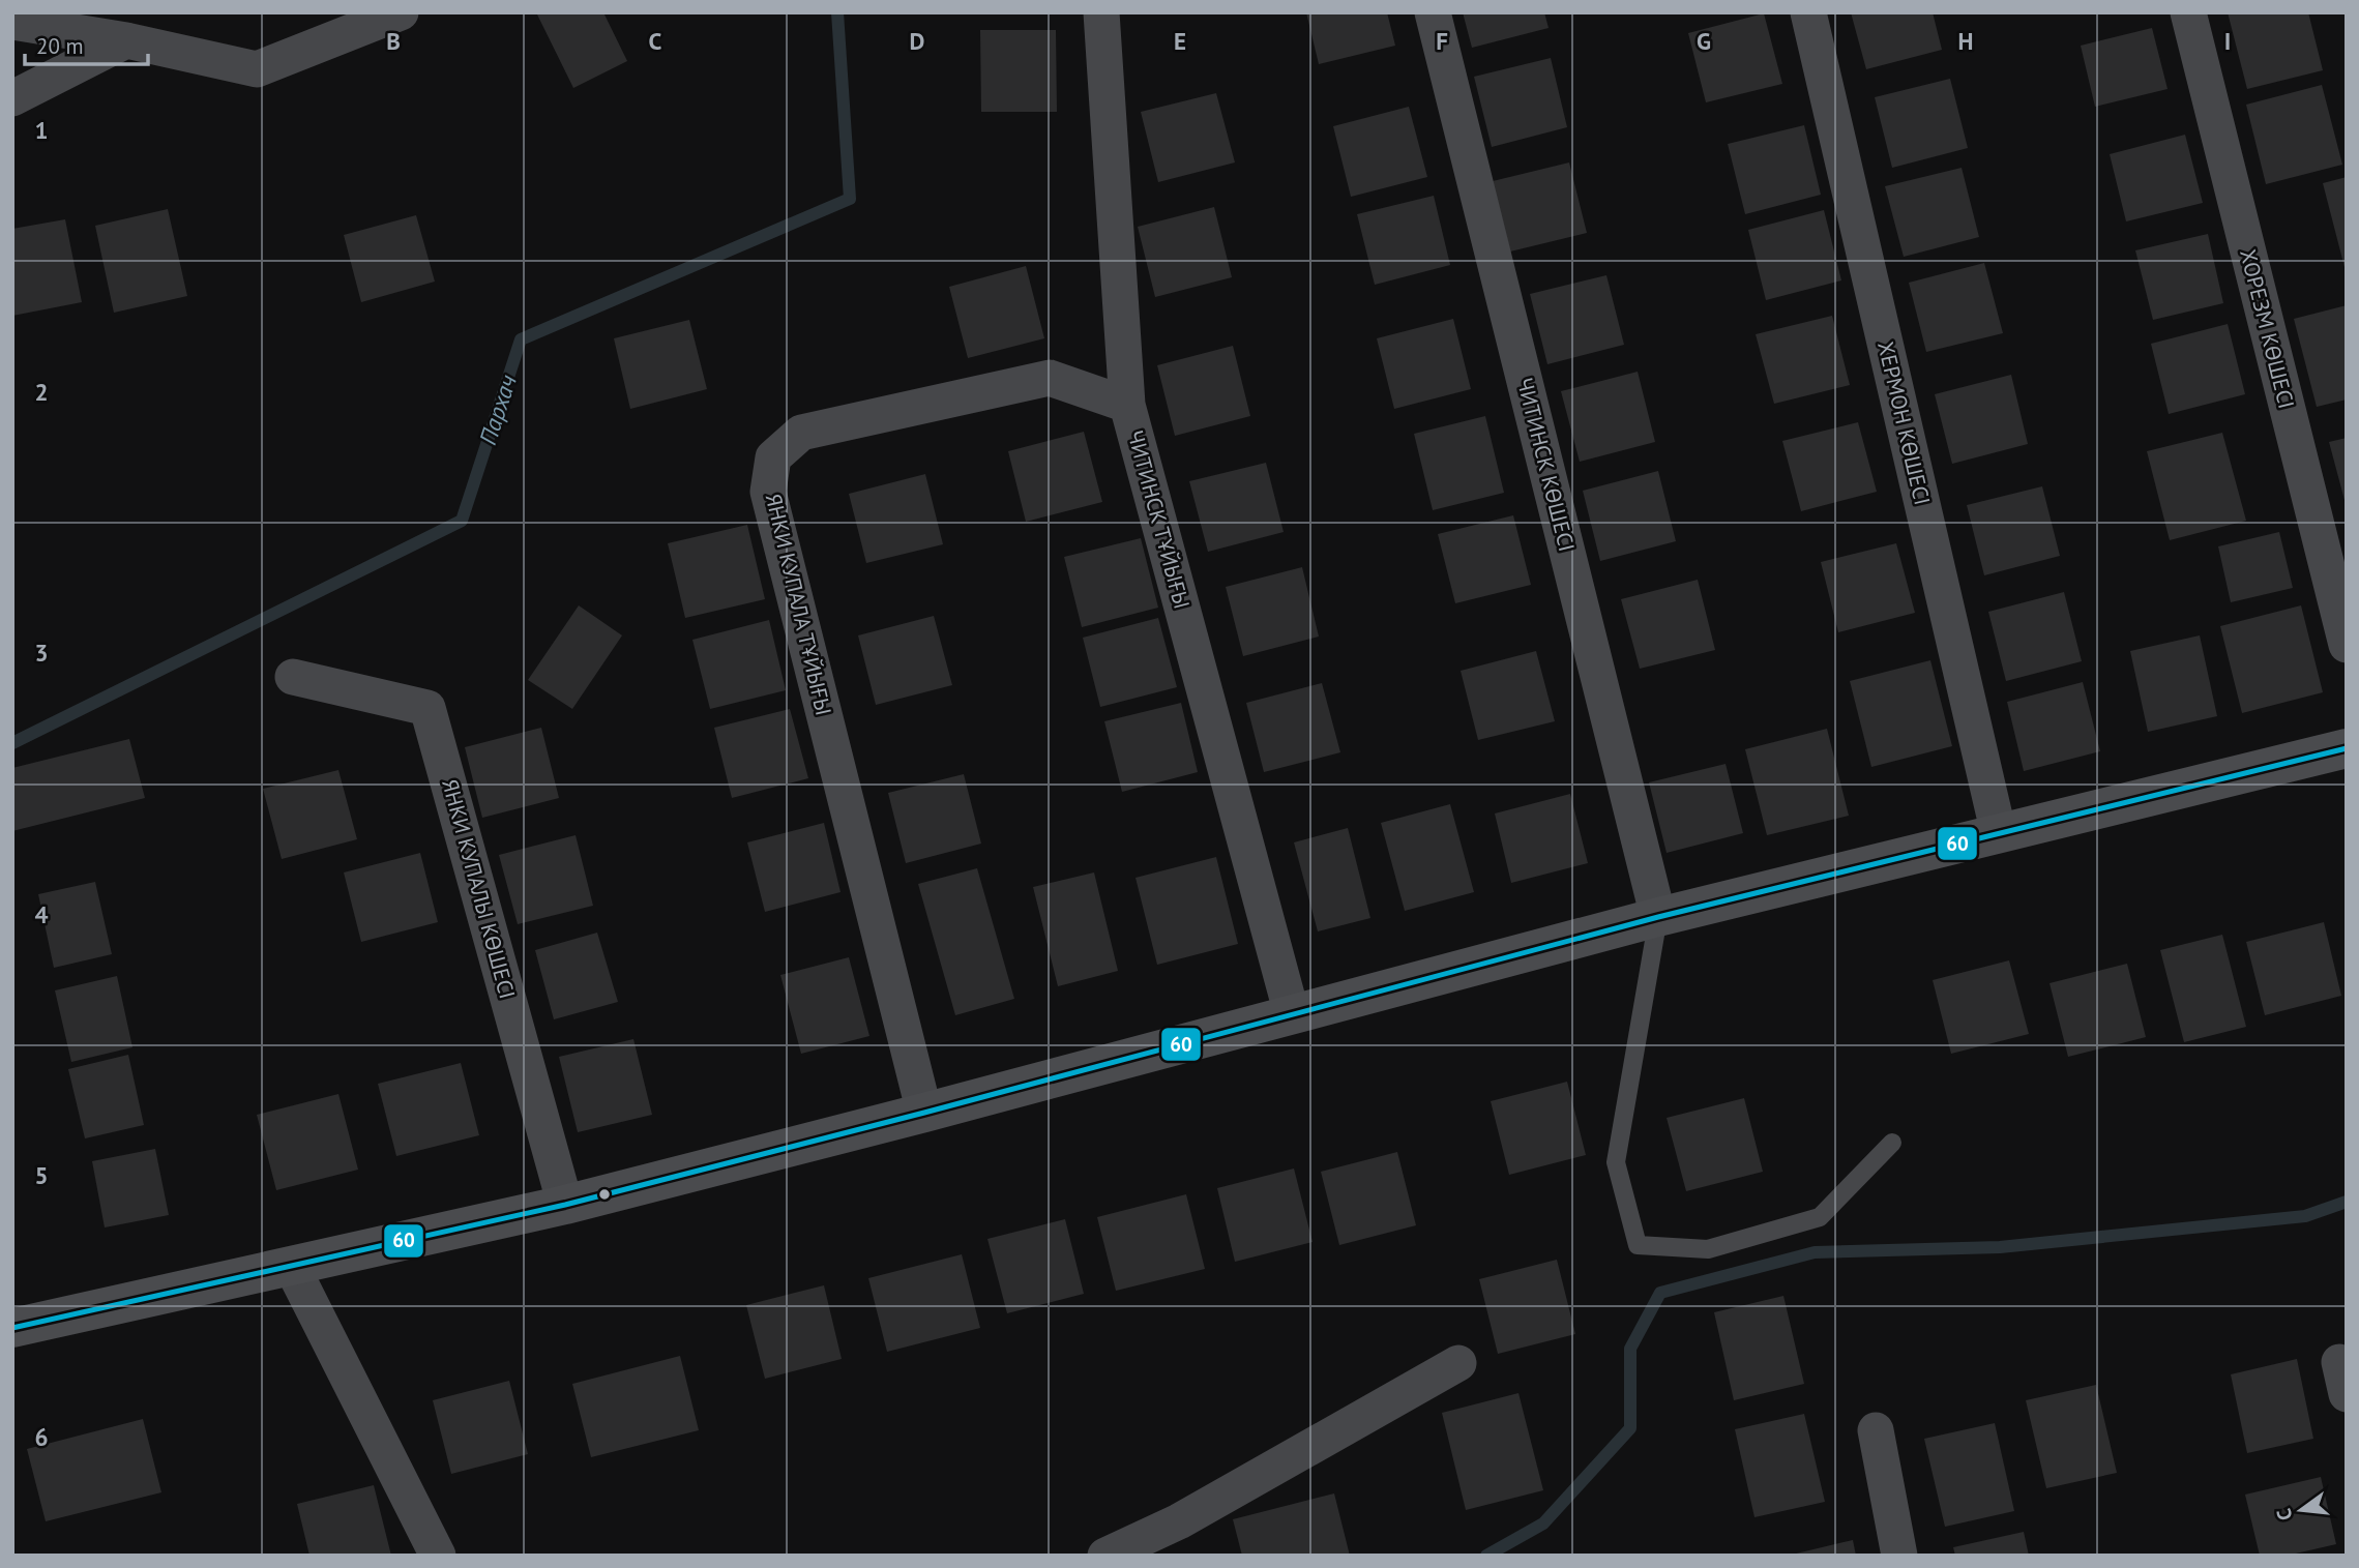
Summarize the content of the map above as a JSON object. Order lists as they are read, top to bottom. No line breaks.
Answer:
{"streets":{"street":["ХОРЕЗМ КӨШЕСІ","ХЕРМОН КӨШЕСІ","ЧИТИНСК КӨШЕСІ","ЧИТИНСК ТҰЙЫҒЫ","ЯНКИ КУПАЛА ТҰЙЫҒЫ","ЯНКИ КУПАЛЫ КӨШЕСІ"]},"crossings":[["ЧИТИНСК ТҰЙЫҒЫ","ЯНКИ КУПАЛА ТҰЙЫҒЫ"]],"water":["Пархач"],"lines":["transit line 60"],"scale_bar":"20 m","north":"left","grid":{"columns":["B","C","D","E","F","G","H","I"],"rows":["1","2","3","4","5","6"]}}
